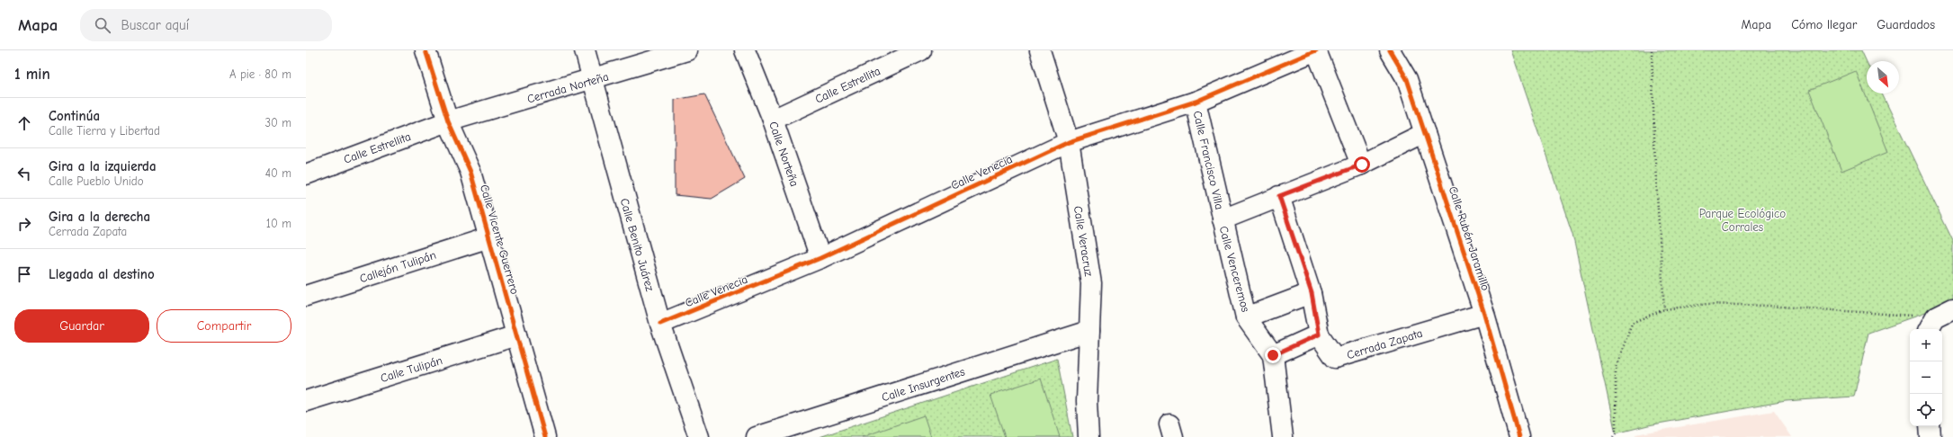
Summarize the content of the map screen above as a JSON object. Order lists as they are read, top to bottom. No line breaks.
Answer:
{"streets":{"street":["Calle Estrellita","Cerrada Norteña","Calle Norteña","Calle Francisco Villa","Calle Venecia","Calle Rubén Jaramillo","Calle Vicente Guerrero","Calle Veracruz","Calle Benito Juárez","Callejón Tulipán","Calle Venceremos","Cerrada Zapata","Calle Tulipán","Calle Insurgentes"]},"crossings":[["Calle Estrellita","Cerrada Norteña"],["Calle Estrellita","Calle Norteña"],["Calle Estrellita","Calle Vicente Guerrero"],["Cerrada Norteña","Calle Vicente Guerrero"],["Cerrada Norteña","Calle Benito Juárez"],["Calle Norteña","Calle Venecia"],["Calle Francisco Villa","Calle Venecia"],["Calle Francisco Villa","Calle Venceremos"],["Calle Venecia","Calle Veracruz"],["Calle Venecia","Calle Benito Juárez"],["Calle Rubén Jaramillo","Cerrada Zapata"],["Calle Vicente Guerrero","Callejón Tulipán"],["Calle Vicente Guerrero","Calle Tulipán"],["Calle Veracruz","Calle Insurgentes"]],"parks":["Parque Ecológico Corrales"],"north":"bottom right","page":{"header":"Mapa","search":"Buscar aquí","nav":["Mapa","Cómo llegar","Guardados"],"heading":["1 min","A pie · 80 m"],"list":[["Continúa","Calle Tierra y Libertad","30 m"],["Gira a la izquierda","Calle Pueblo Unido","40 m"],["Gira a la derecha","Cerrada Zapata","10 m"],"Llegada al destino"],"buttons":["Guardar","Compartir"],"map_buttons":["+","−"]}}
